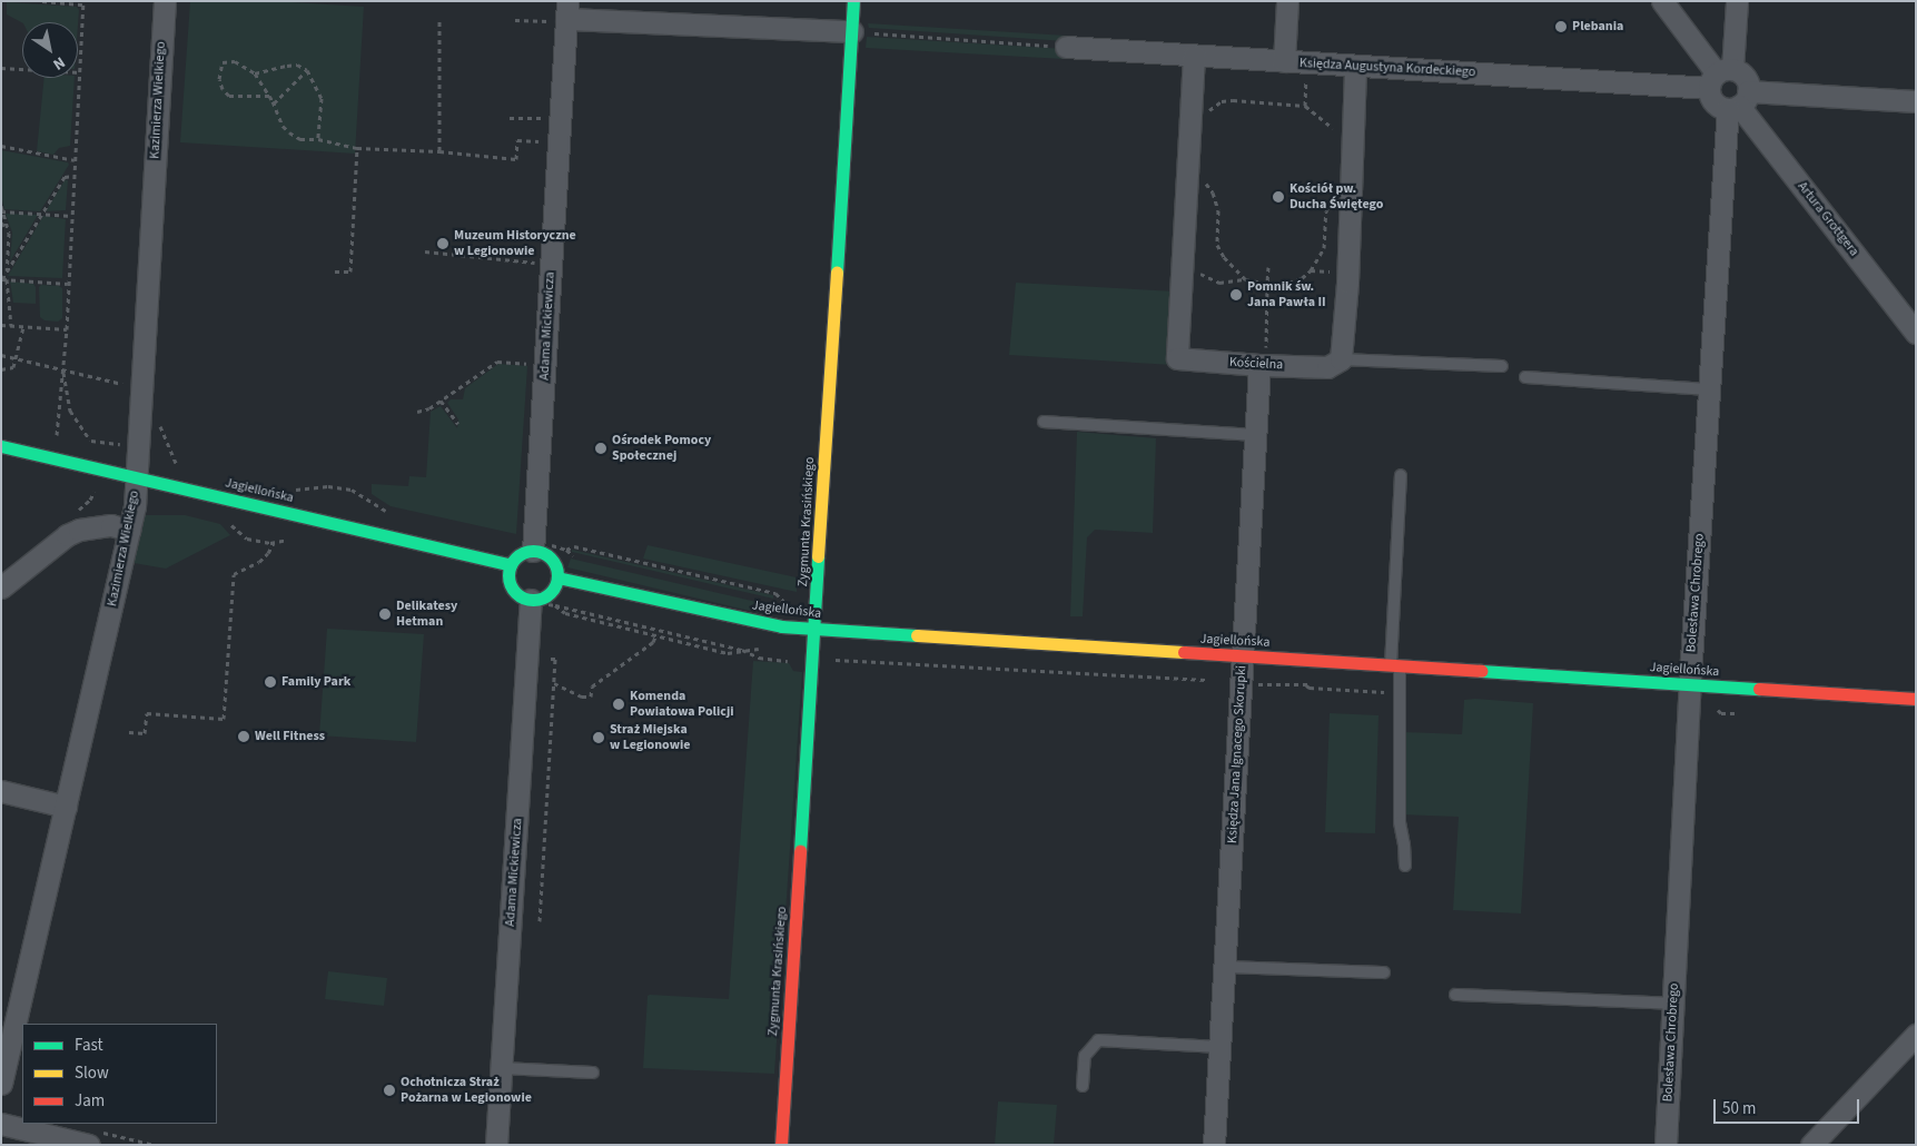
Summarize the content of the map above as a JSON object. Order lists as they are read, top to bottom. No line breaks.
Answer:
{"streets":{"street":["Księdza Augustyna Kordeckiego","Kazimierza Wielkiego","Artura Grottgera","Adama Mickiewicza","Kościelna","Jagiellońska","Zygmunta Krasińskiego","Bolesława Chrobrego","Księdza Jana Ignacego Skorupki"]},"crossings":[["Księdza Augustyna Kordeckiego","Kościelna"],["Kazimierza Wielkiego","Jagiellońska"],["Artura Grottgera","Bolesława Chrobrego"],["Adama Mickiewicza","Jagiellońska"],["Kościelna","Księdza Jana Ignacego Skorupki"],["Jagiellońska","Zygmunta Krasińskiego"],["Jagiellońska","Bolesława Chrobrego"],["Jagiellońska","Księdza Jana Ignacego Skorupki"]],"places":["Plebania","Kościół pw. Ducha Świętego","Muzeum Historyczne w Legionowie","Pomnik św. Jana Pawła II","Ośrodek Pomocy Społecznej","Delikatesy Hetman","Family Park","Komenda Powiatowa Policji","Well Fitness","Straż Miejska w Legionowie","Ochotnicza Straż Pożarna w Legionowie"],"legend":["Fast","Slow","Jam"],"scale_bar":"50 m","north":"bottom right"}
